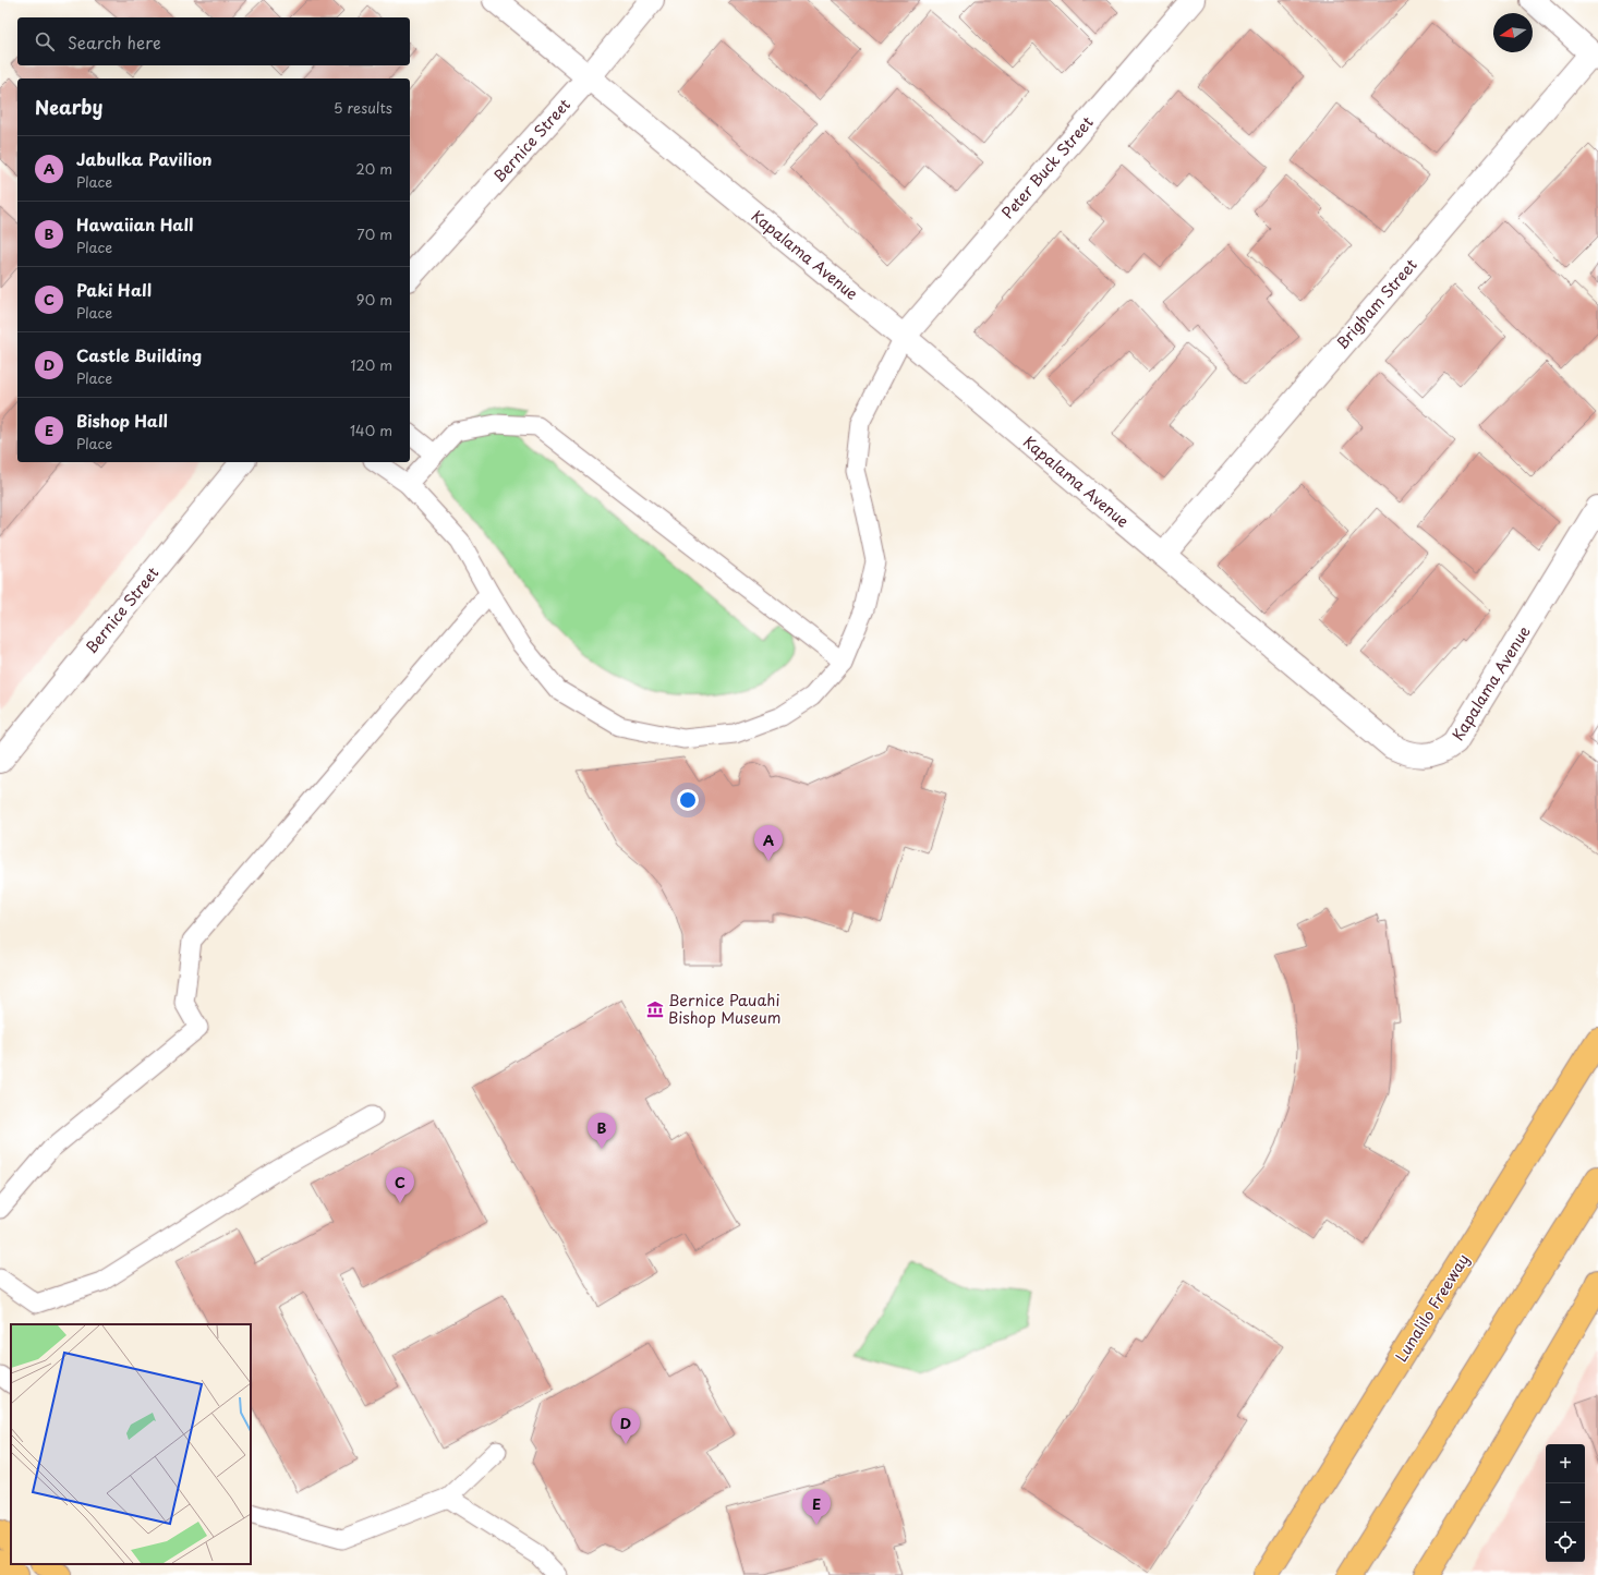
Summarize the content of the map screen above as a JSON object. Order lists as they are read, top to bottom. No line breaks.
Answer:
{"streets":{"highway":["Lunalilo Freeway"],"street":["Bernice Street","Peter Buck Street","Kapalama Avenue","Brigham Street"]},"crossings":[["Bernice Street","Kapalama Avenue"],["Peter Buck Street","Kapalama Avenue"],["Kapalama Avenue","Brigham Street"]],"places":{"museum":["Bernice Pauahi Bishop Museum"]},"north":"left","page":{"search":"Search here","heading":["Nearby","5 results"],"list":[{"mark":"A","name":"Jabulka Pavilion","note":"Place","value":"20 m"},{"mark":"B","name":"Hawaiian Hall","note":"Place","value":"70 m"},{"mark":"C","name":"Paki Hall","note":"Place","value":"90 m"},{"mark":"D","name":"Castle Building","note":"Place","value":"120 m"},{"mark":"E","name":"Bishop Hall","note":"Place","value":"140 m"}],"pins":["A","B","C","D","E"],"map_buttons":["+","−"]}}
